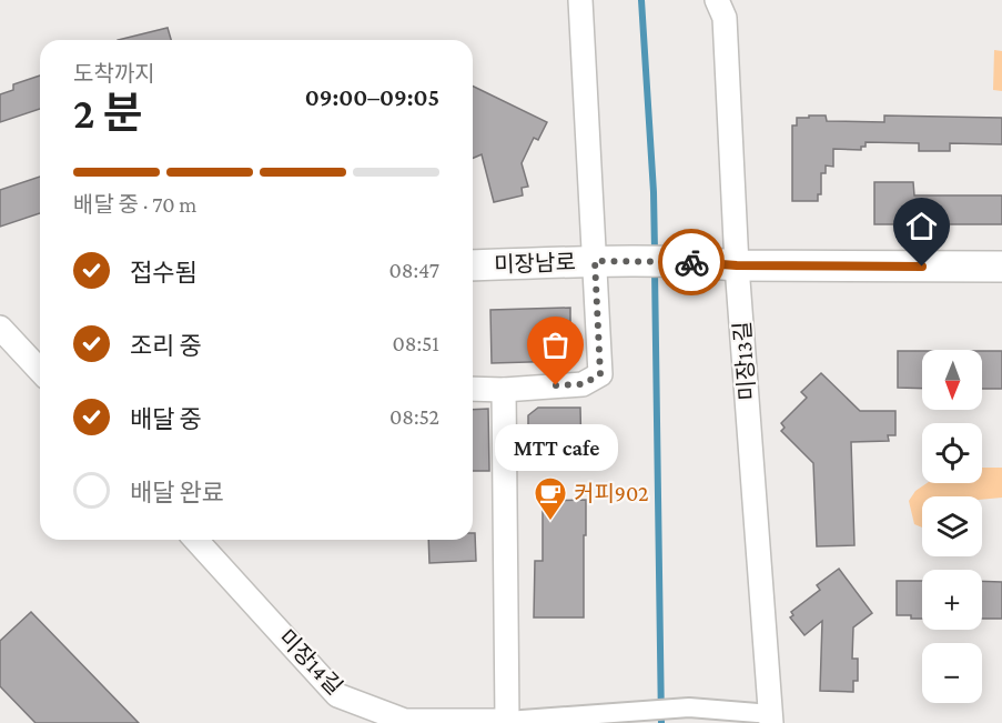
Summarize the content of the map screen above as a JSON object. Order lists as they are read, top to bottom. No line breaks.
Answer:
{"streets":{"street":["미장남로","미장13길","미장14길"]},"crossings":[["미장남로","미장13길"]],"places":{"other":["MTT cafe"],"cafe":["커피902"]},"north":"bottom","page":{"heading":["2 분","도착까지","09:00–09:05"],"bar":"배달 중 · 70 m","list":[["접수됨","08:47"],["조리 중","08:51"],["배달 중","08:52"],"배달 완료"],"map_buttons":["+","−"],"bubble":"MTT cafe"}}
